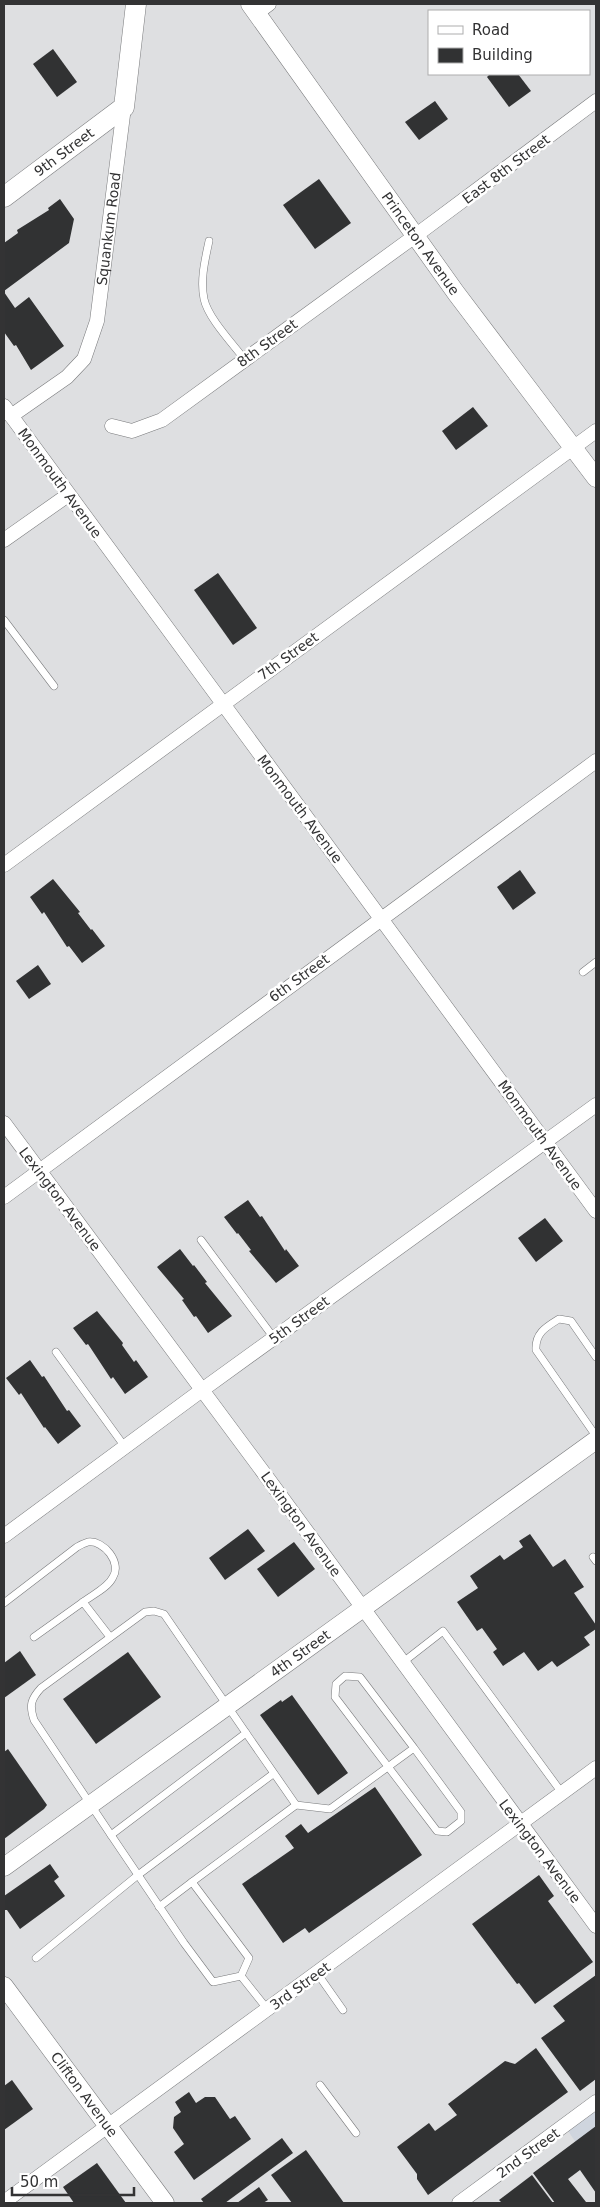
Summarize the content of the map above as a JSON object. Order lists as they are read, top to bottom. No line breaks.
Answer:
{"streets":{"main road":["9th Street","Squankum Road"],"street":["East 8th Street","Princeton Avenue","8th Street","Monmouth Avenue","7th Street","6th Street","Lexington Avenue","5th Street","4th Street","3rd Street","Clifton Avenue","2nd Street"]},"crossings":[["9th Street","Squankum Road"],["East 8th Street","Princeton Avenue"],["East 8th Street","8th Street"],["Squankum Road","Monmouth Avenue"],["Princeton Avenue","8th Street"],["Princeton Avenue","7th Street"],["Monmouth Avenue","7th Street"],["Monmouth Avenue","6th Street"],["Monmouth Avenue","5th Street"],["6th Street","Lexington Avenue"],["Lexington Avenue","5th Street"],["Lexington Avenue","4th Street"],["Lexington Avenue","3rd Street"],["3rd Street","Clifton Avenue"]],"legend":["Road","Building"],"scale_bar":"50 m"}
